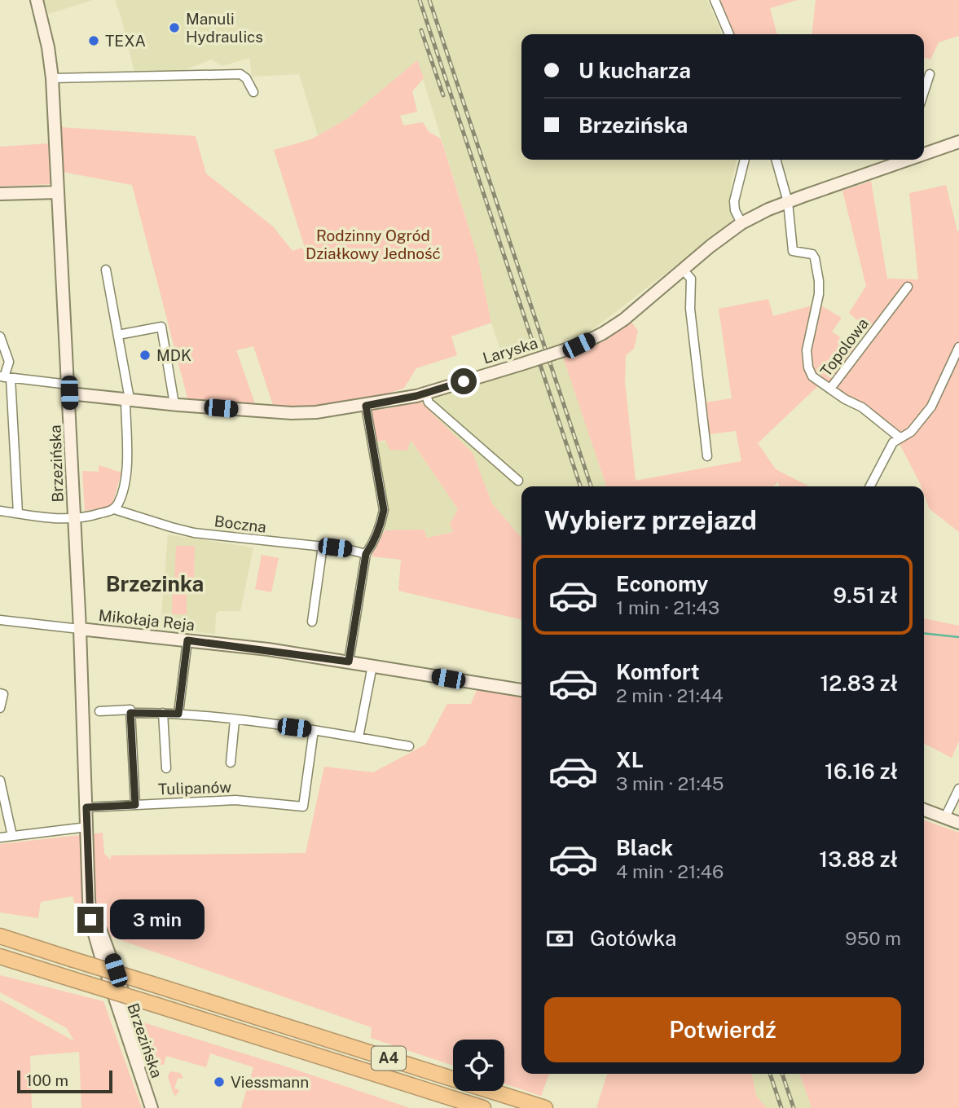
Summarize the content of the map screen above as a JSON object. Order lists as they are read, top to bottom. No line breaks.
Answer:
{"streets":{"highway":["A4"],"street":["Topolowa","Laryska","Brzezińska","Boczna","Mikołaja Reja","Tulipanów"]},"crossings":[["Laryska","Brzezińska"],["Brzezińska","Mikołaja Reja"],["Brzezińska","Tulipanów"]],"districts":["Brzezinka"],"parks":["Rodzinny Ogród Działkowy Jedność"],"places":["Manuli Hydraulics","TEXA","MDK","Viessmann"],"scale_bar":"100 m","page":{"banner":["U kucharza","Brzezińska"],"heading":"Wybierz przejazd","list":[{"name":"Economy","note":"1 min · 21:43","value":"9.51 zł"},{"name":"Komfort","note":"2 min · 21:44","value":"12.83 zł"},{"name":"XL","note":"3 min · 21:45","value":"16.16 zł"},{"name":"Black","note":"4 min · 21:46","value":"13.88 zł"}],"bubble":"3 min","pay":["Gotówka","950 m"],"buttons":"Potwierdź","scale":"100 m"}}
